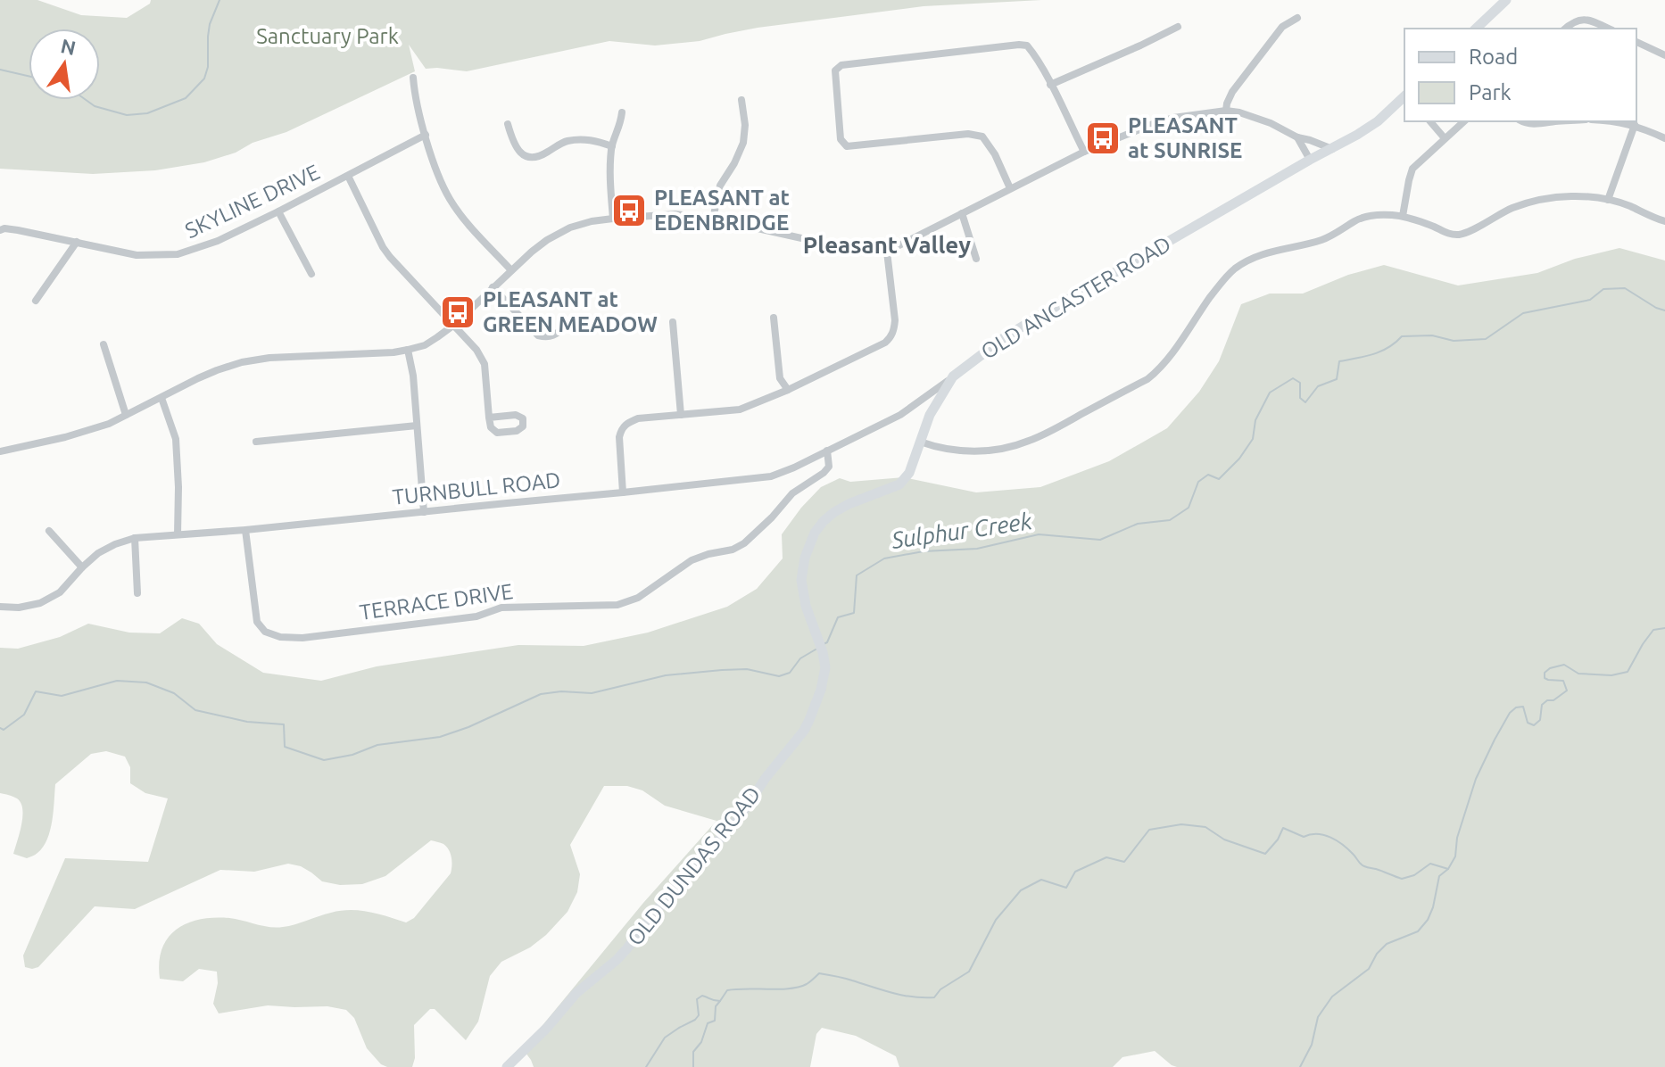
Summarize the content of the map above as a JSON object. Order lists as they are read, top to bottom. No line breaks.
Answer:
{"streets":{"street":["SKYLINE DRIVE","OLD ANCASTER ROAD","TURNBULL ROAD","TERRACE DRIVE","OLD DUNDAS ROAD"]},"crossings":[["OLD ANCASTER ROAD","TURNBULL ROAD"],["OLD ANCASTER ROAD","OLD DUNDAS ROAD"],["TURNBULL ROAD","TERRACE DRIVE"]],"districts":["Pleasant Valley"],"water":["Sulphur Creek"],"parks":["Sanctuary Park"],"places":{"bus stop":["PLEASANT at SUNRISE","PLEASANT at EDENBRIDGE","PLEASANT at GREEN MEADOW"]},"legend":["Road","Park"],"north":"top"}
